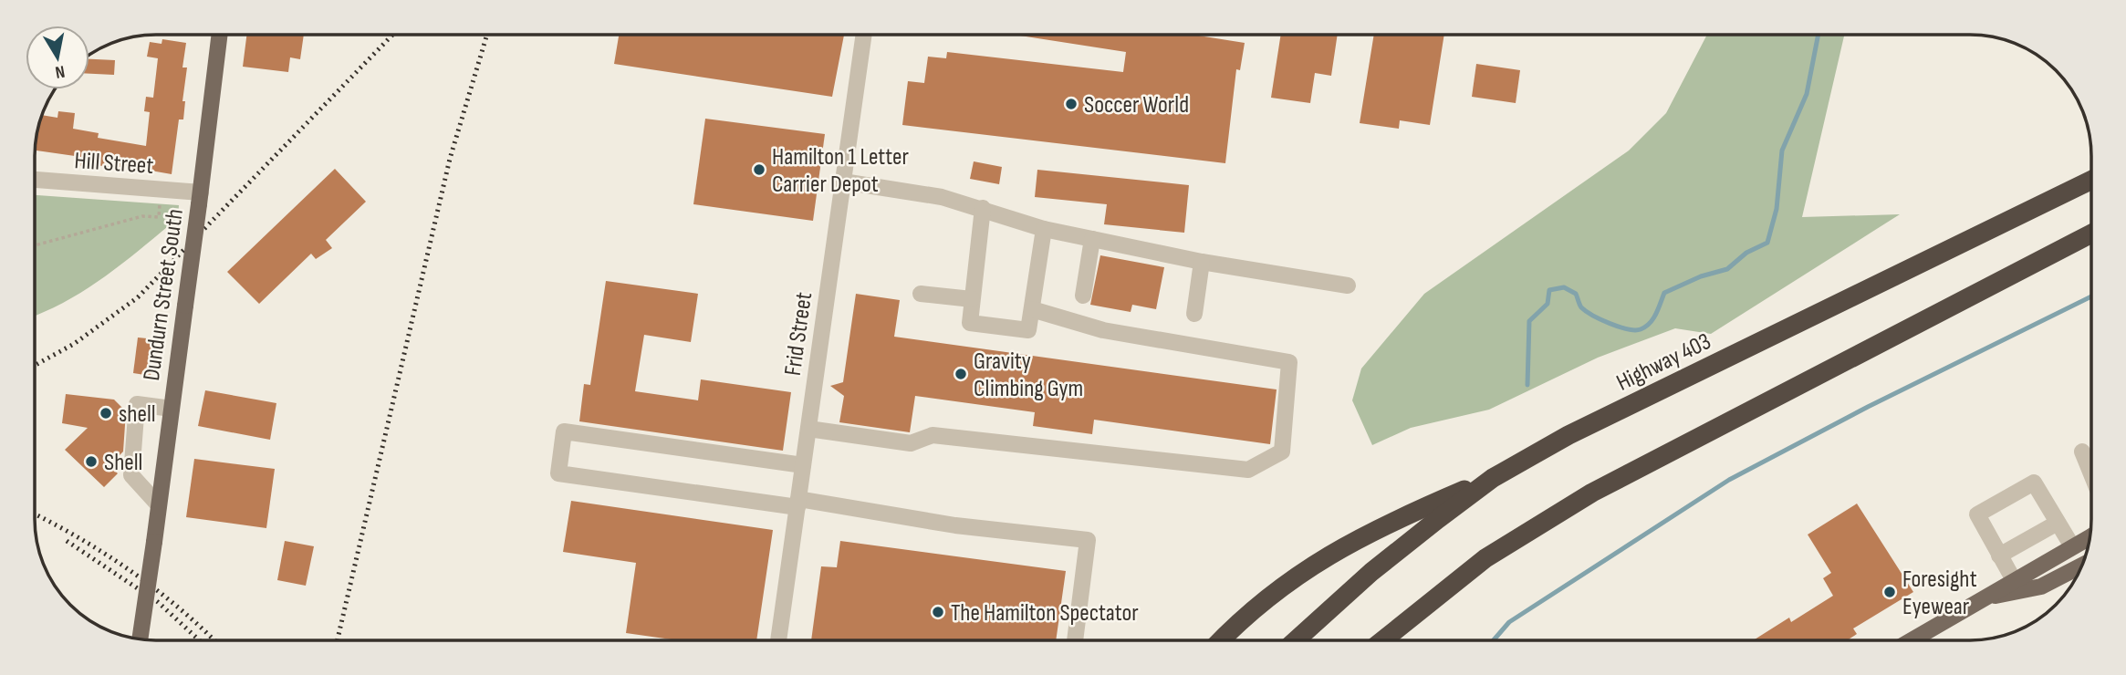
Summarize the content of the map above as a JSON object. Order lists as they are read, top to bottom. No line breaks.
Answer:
{"streets":{"highway":["Highway 403"],"main road":["Dundurn Street South"],"street":["Hill Street","Frid Street"]},"crossings":[["Hill Street","Dundurn Street South"]],"places":["Soccer World","Hamilton 1 Letter Carrier Depot","Gravity Climbing Gym","shell","Shell","Foresight Eyewear","The Hamilton Spectator"],"north":"bottom"}
